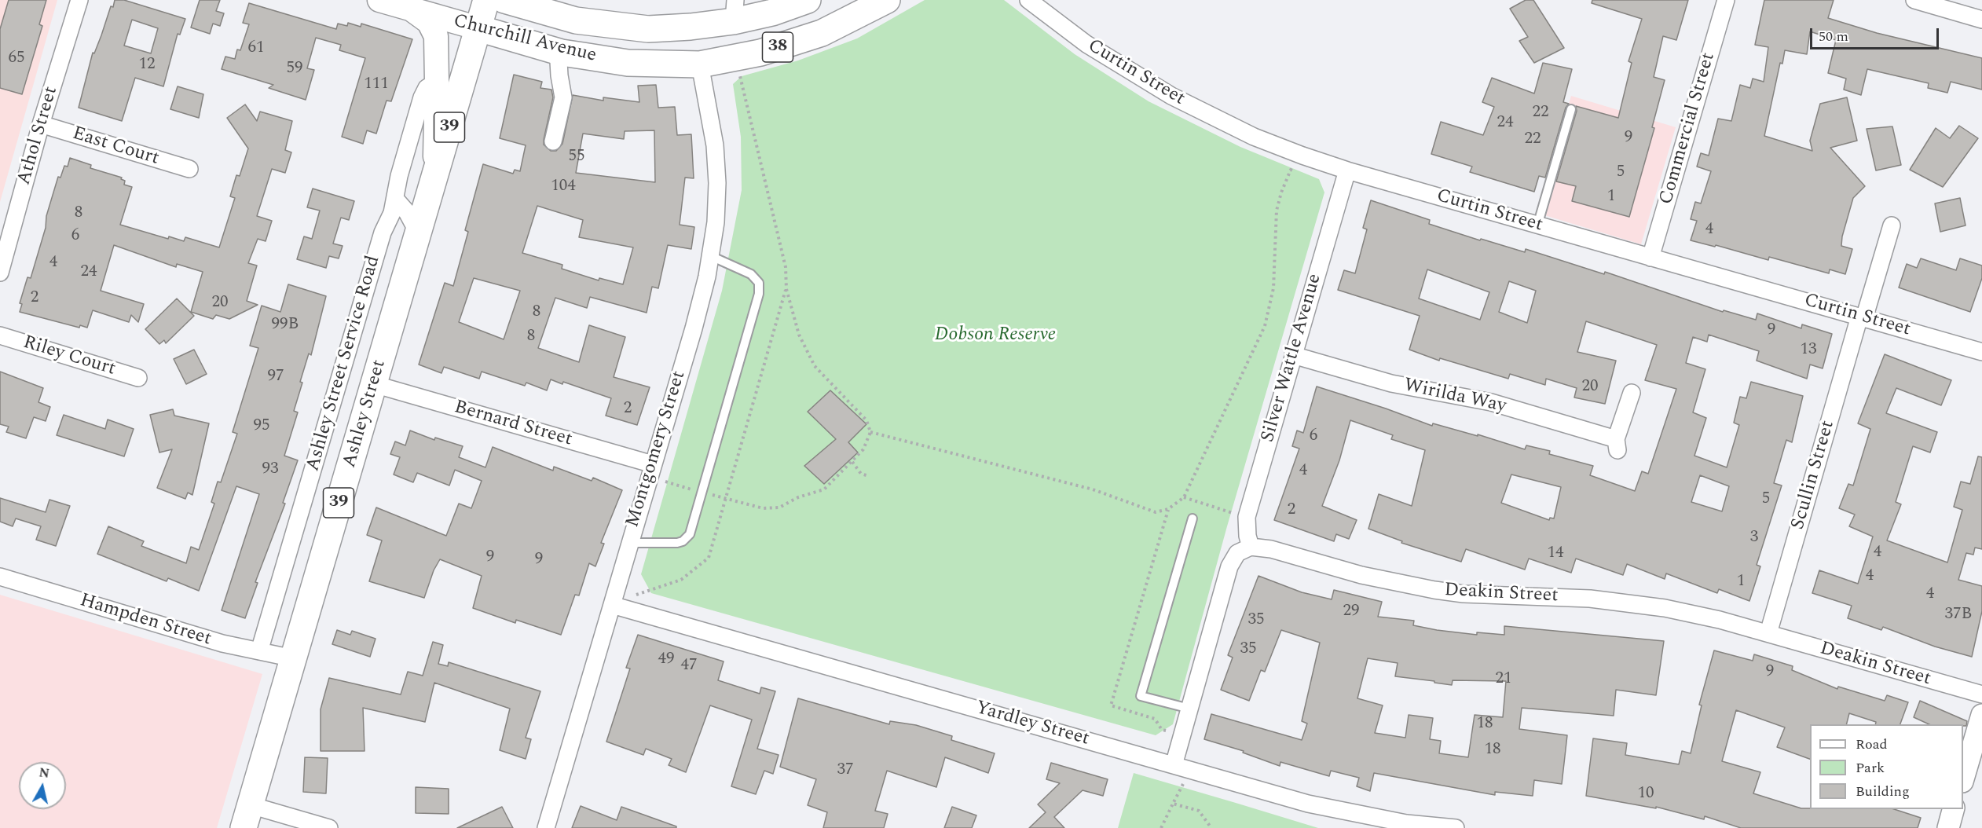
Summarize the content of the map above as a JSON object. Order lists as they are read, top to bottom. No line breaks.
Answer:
{"streets":{"main road":["Churchill Avenue","38","39","Ashley Street"],"street":["Curtin Street","Commercial Street","Athol Street","East Court","Riley Court","Silver Wattle Avenue","Ashley Street Service Road","Wirilda Way","Bernard Street","Montgomery Street","Scullin Street","Deakin Street","Hampden Street","Yardley Street"]},"crossings":[["Churchill Avenue","Ashley Street"],["Churchill Avenue","Montgomery Street"],["Curtin Street","Commercial Street"],["Curtin Street","Silver Wattle Avenue"],["Curtin Street","Scullin Street"],["Athol Street","East Court"],["Silver Wattle Avenue","Wirilda Way"],["Silver Wattle Avenue","Deakin Street"],["Ashley Street Service Road","Hampden Street"],["Ashley Street","Bernard Street"],["Ashley Street","Hampden Street"],["Bernard Street","Montgomery Street"],["Montgomery Street","Yardley Street"],["Scullin Street","Deakin Street"]],"parks":["Dobson Reserve"],"house_numbers":["61","65","12","59","111","22","24","9","22","55","5","104","1","8","4","6","4","24","2","20","8","99B","9","8","13","97","20","2","95","6","93","4","5","2","3","4","14","9","9","4","1","4","29","37B","35","35","49","47","9","21","18","18","37","10"],"legend":["Road","Park","Building"],"scale_bar":"50 m","north":"top"}
